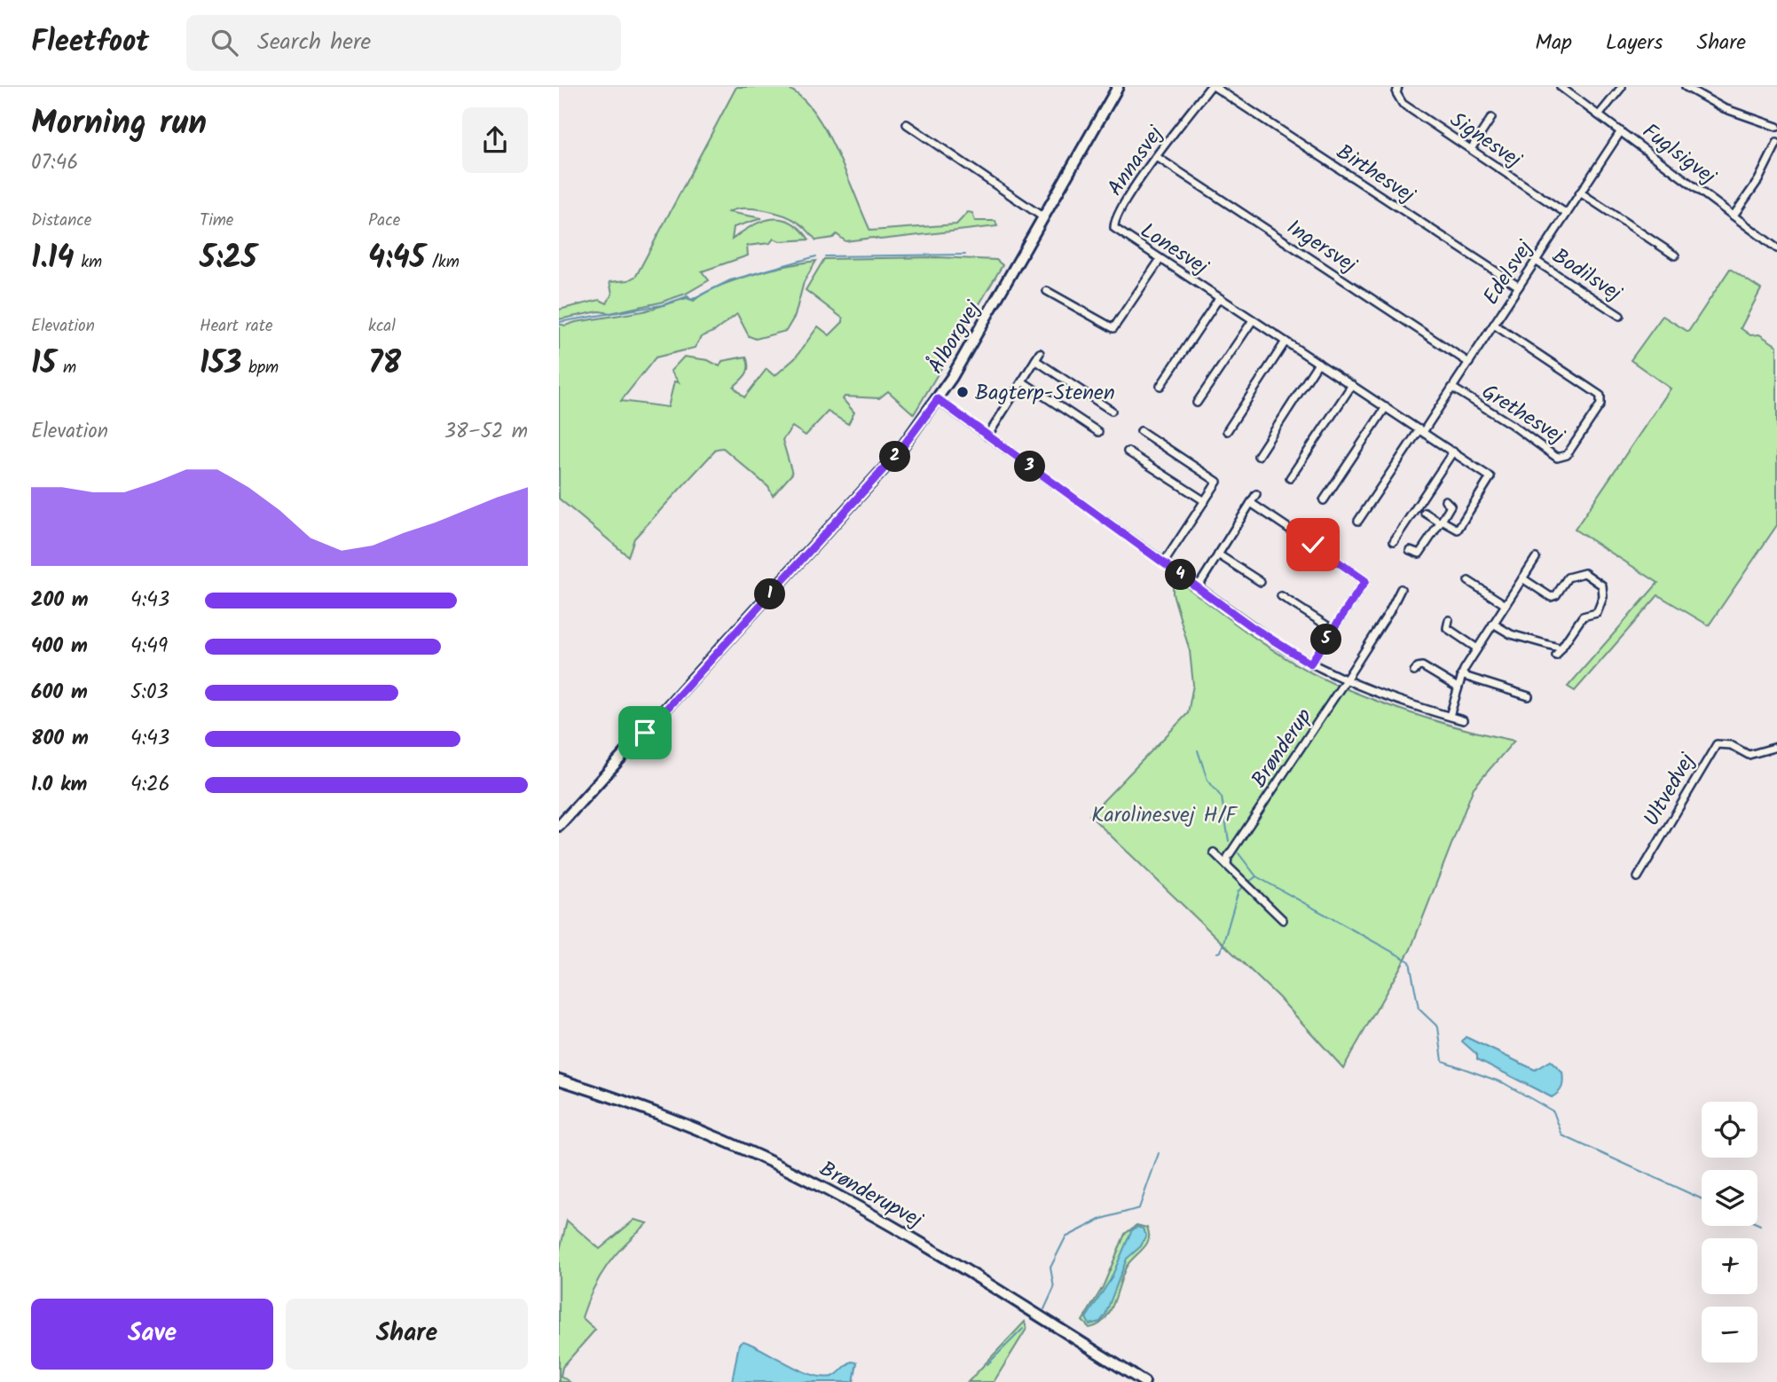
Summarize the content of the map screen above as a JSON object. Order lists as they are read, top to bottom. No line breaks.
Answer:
{"streets":{"main road":["Ålborgvej","Brønderupvej"],"street":["Signesvej","Fuglsigvej","Annasvej","Birthesvej","Ingersvej","Lonesvej","Edelsvej","Bodilsvej","Grethesvej","Brønderup","Ultvedvej"]},"crossings":[["Signesvej","Edelsvej"],["Fuglsigvej","Edelsvej"],["Annasvej","Birthesvej"],["Annasvej","Ingersvej"],["Annasvej","Lonesvej"],["Birthesvej","Edelsvej"],["Ingersvej","Edelsvej"],["Lonesvej","Edelsvej"],["Edelsvej","Bodilsvej"],["Edelsvej","Grethesvej"]],"parks":["Karolinesvej H/F"],"places":["Bagterp-Stenen"],"page":{"header":"Fleetfoot","search":"Search here","nav":["Map","Layers","Share"],"heading":["Morning run","07:46"],"stats":[["Distance","1.14 km"],["Time","5:25"],["Pace","4:45 /km"],["Elevation","15 m"],["Heart rate","153 bpm"],["kcal","78"]],"chart":["Elevation","38–52 m"],"pins":["2","3","4","1","5"],"list":[{"name":"200 m","note":"4:43"},{"name":"400 m","note":"4:49"},{"name":"600 m","note":"5:03"},{"name":"800 m","note":"4:43"},{"name":"1.0 km","note":"4:26"}],"map_buttons":["+","−"],"buttons":["Save","Share"]}}
